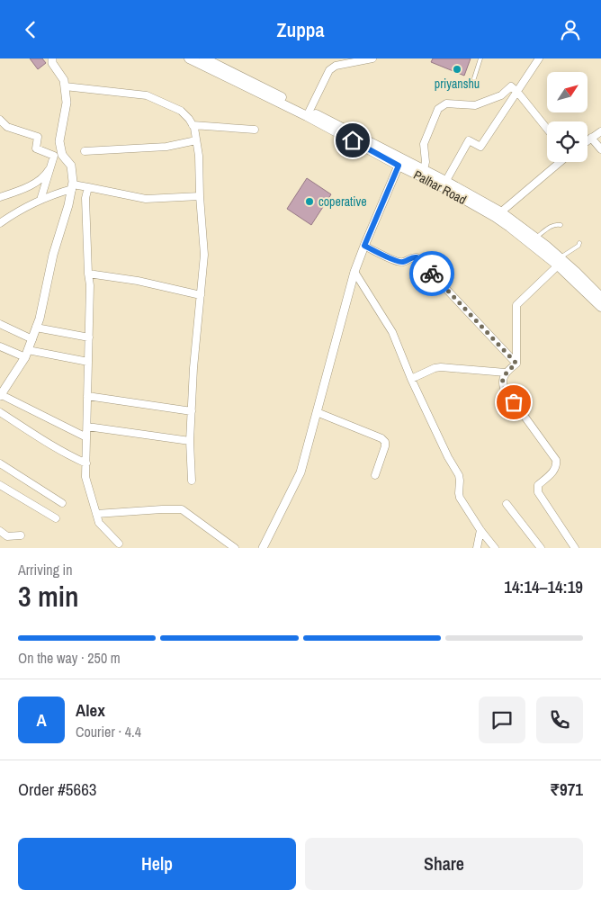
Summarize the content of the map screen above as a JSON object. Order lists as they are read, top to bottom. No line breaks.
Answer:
{"streets":{"main road":["Palhar Road"]},"places":["priyanshu","coperative"],"north":"top right","page":{"header":"Zuppa","heading":["3 min","Arriving in","14:14–14:19"],"panel":["Alex","Courier · 4.4","Order #5663","₹971"],"bar":"On the way · 250 m","round":"A","buttons":["Help","Share"]}}
